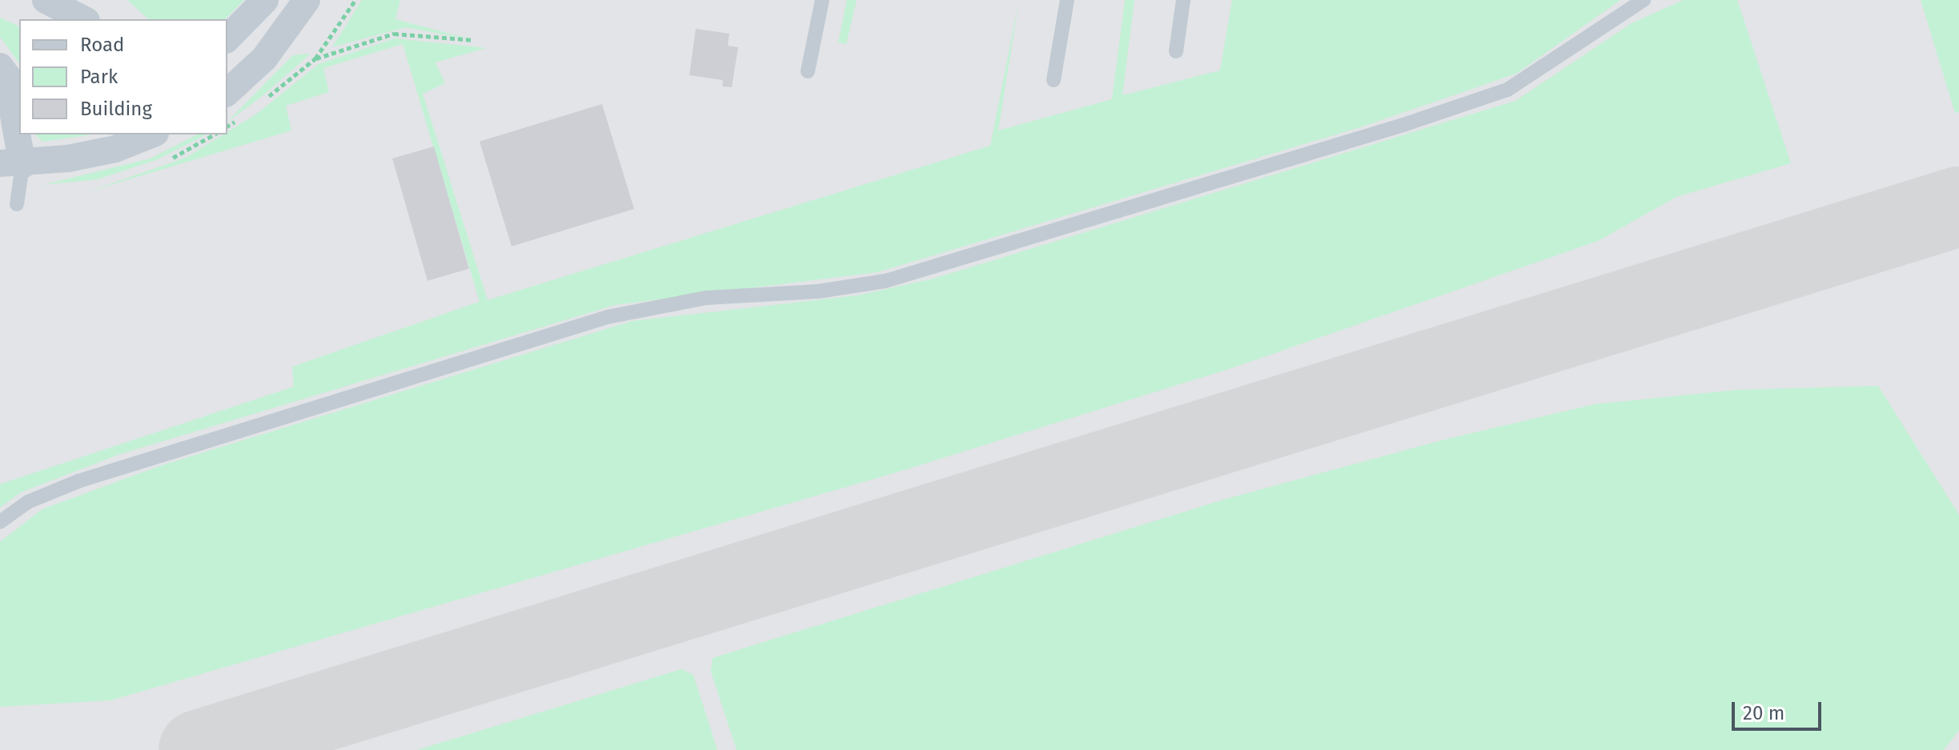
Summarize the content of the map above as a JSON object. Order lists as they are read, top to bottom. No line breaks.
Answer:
{"legend":["Road","Park","Building"],"scale_bar":"20 m"}
